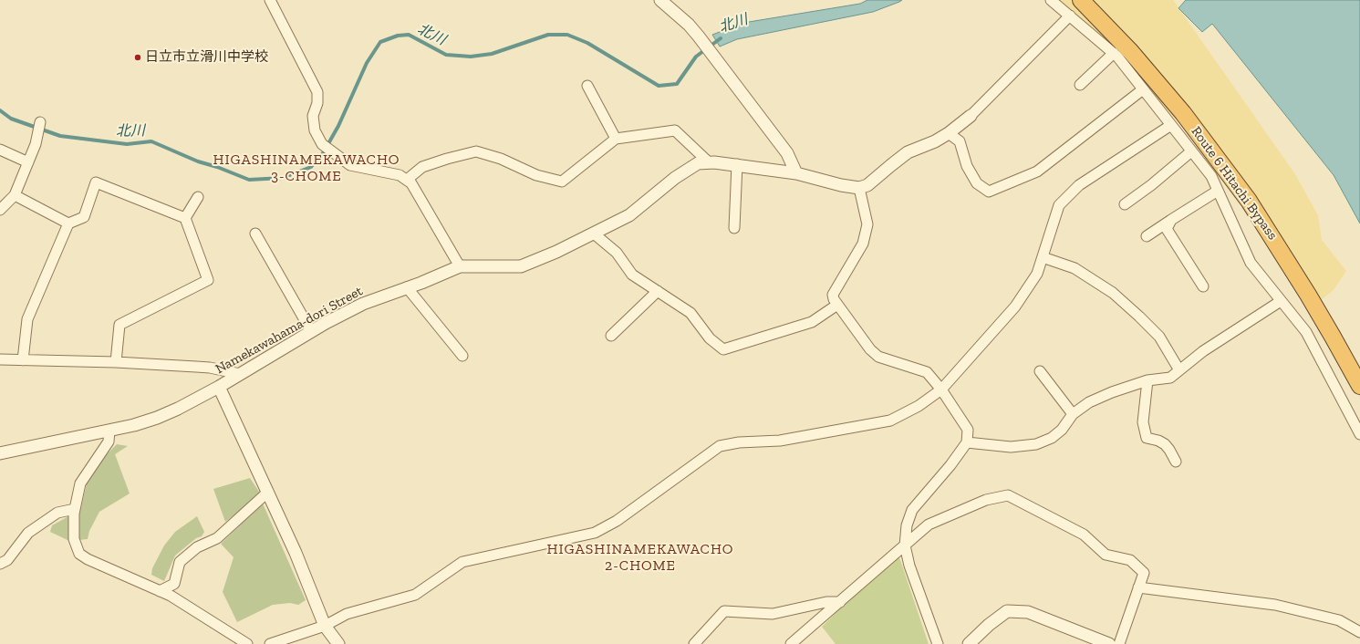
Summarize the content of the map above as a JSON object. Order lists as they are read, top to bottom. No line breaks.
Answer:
{"streets":{"highway":["Route 6 Hitachi Bypass"],"street":["Namekawahama-dori Street"]},"districts":["HIGASHINAMEKAWACHO 3-CHOME","HIGASHINAMEKAWACHO 2-CHOME"],"water":["北川"],"places":["日立市立滑川中学校"]}
